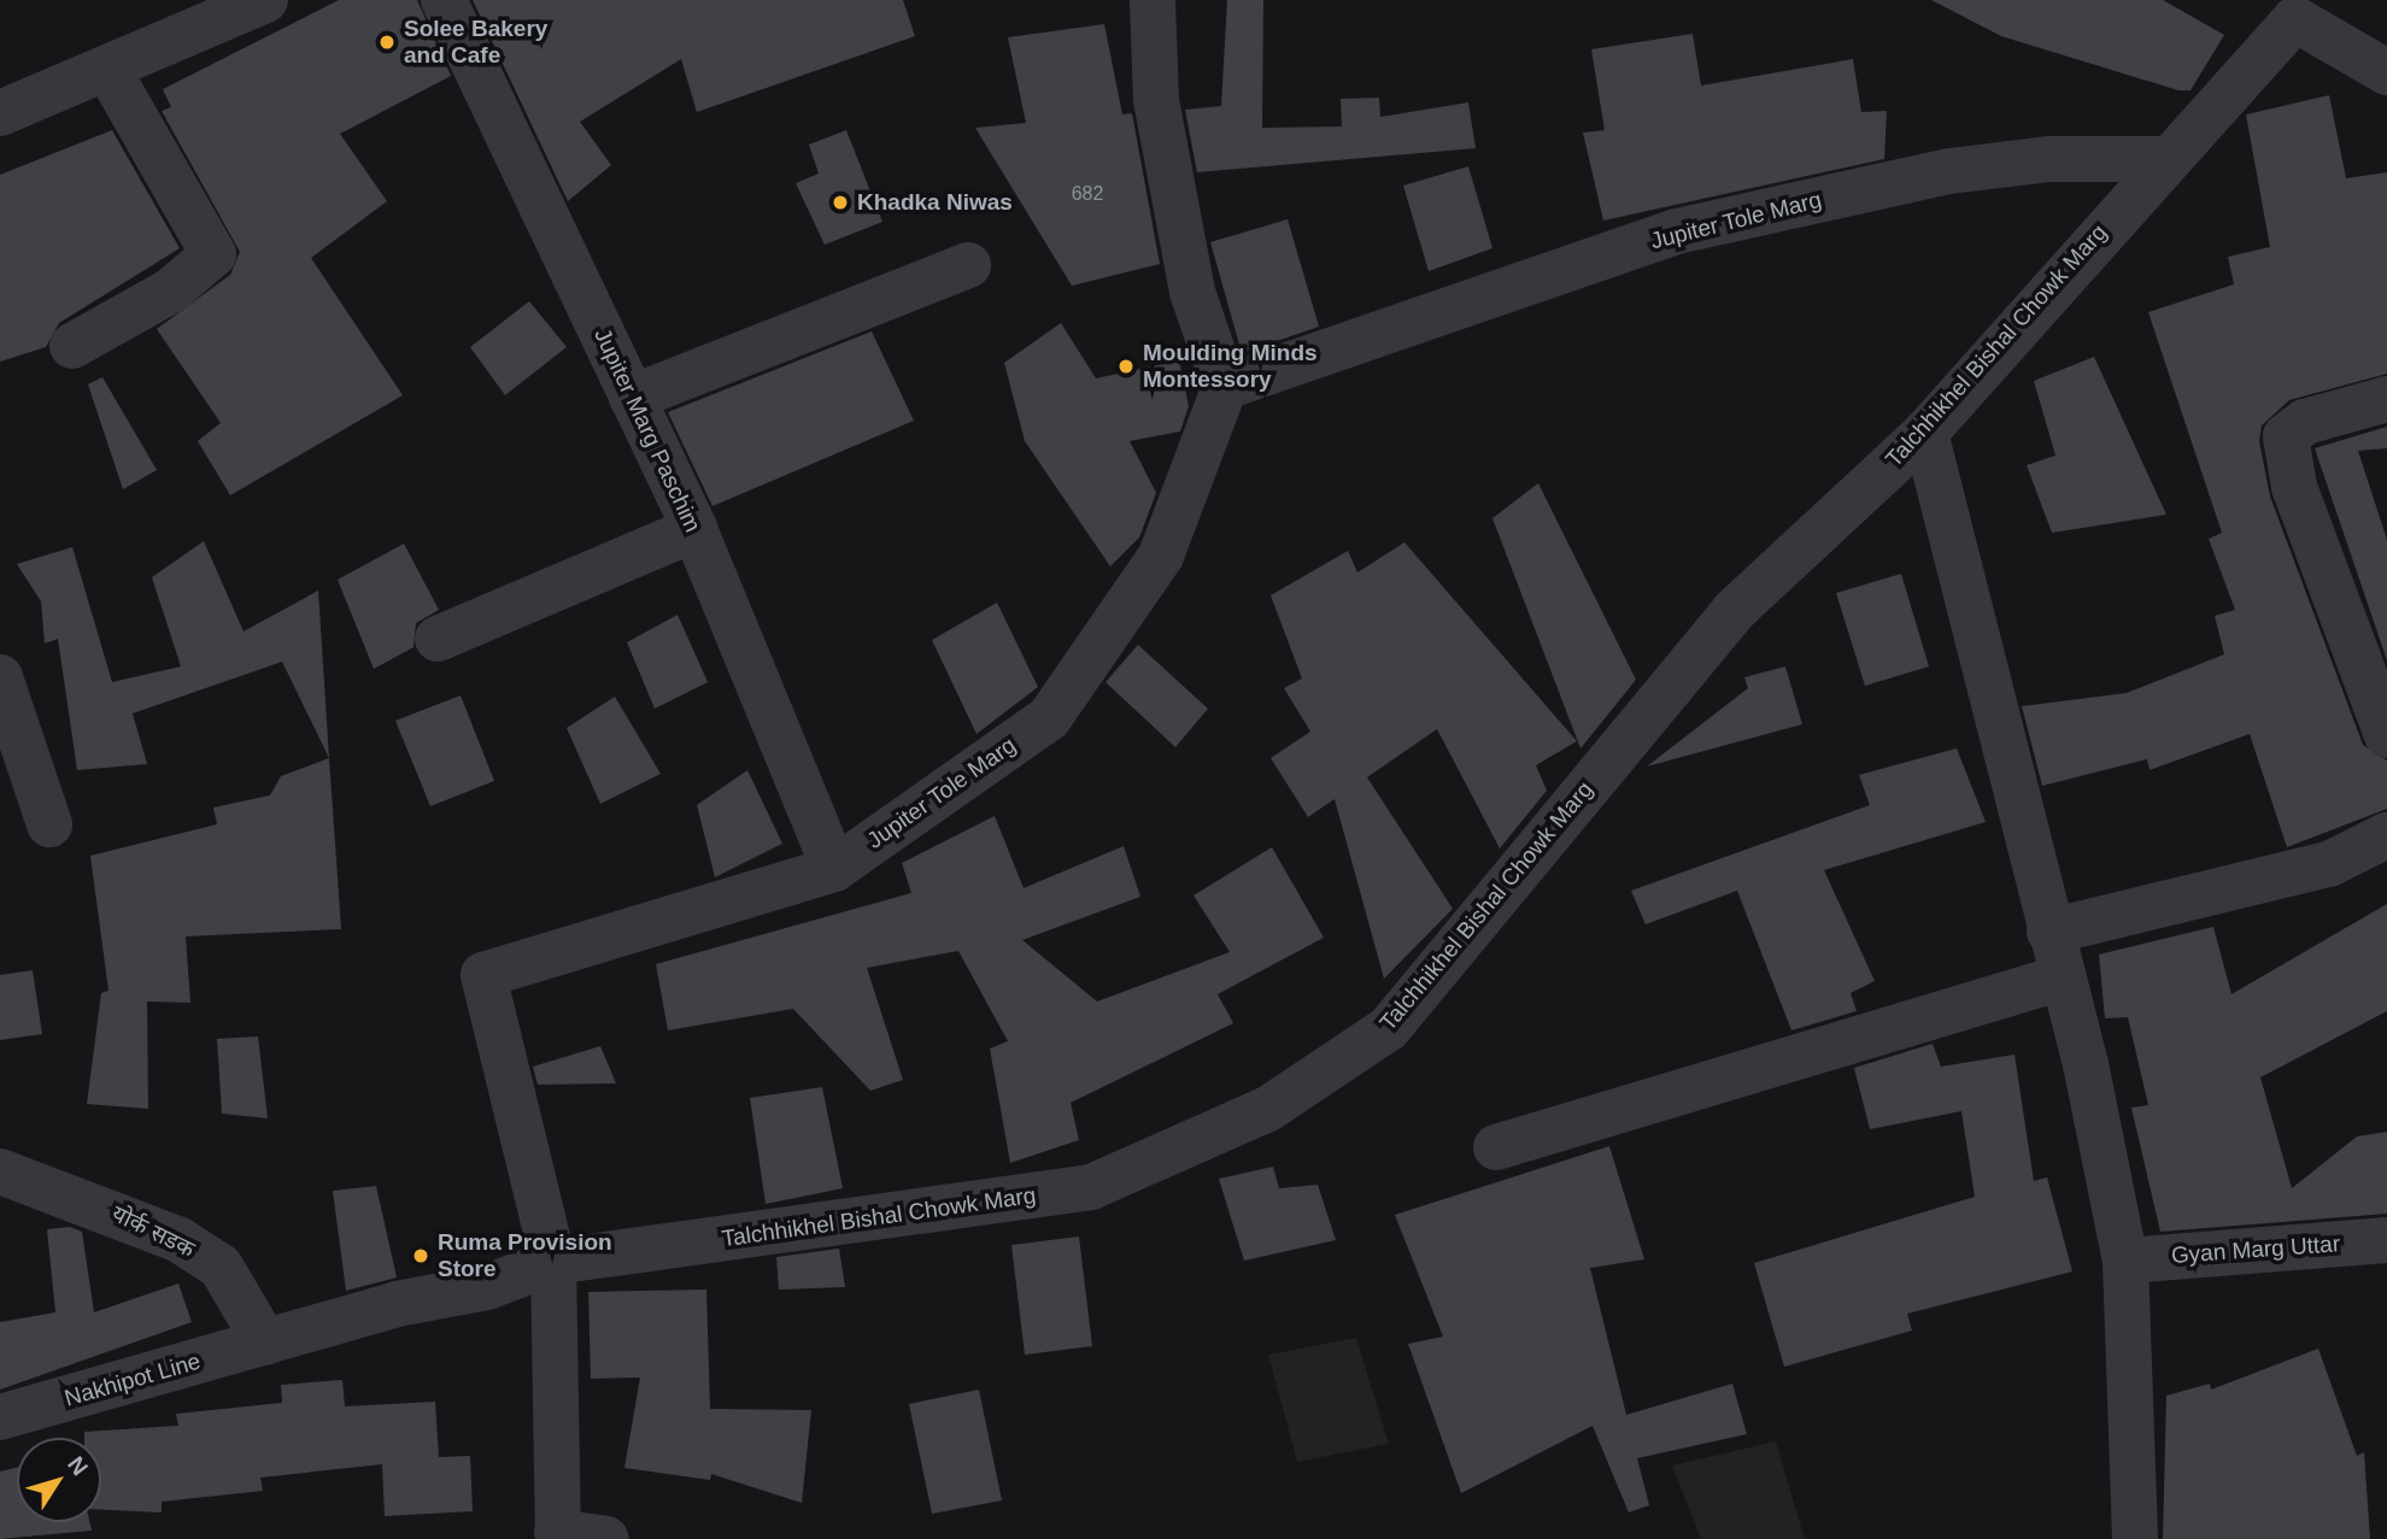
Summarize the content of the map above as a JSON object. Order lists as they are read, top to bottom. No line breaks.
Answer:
{"streets":{"street":["Jupiter Tole Marg","Talchhikhel Bishal Chowk Marg","Jupiter Marg Paschim","योर्क सडक","Gyan Marg Uttar","Nakhipot Line"]},"crossings":[["Jupiter Tole Marg","Talchhikhel Bishal Chowk Marg"],["Jupiter Tole Marg","Jupiter Marg Paschim"],["Talchhikhel Bishal Chowk Marg","योर्क सडक"],["Talchhikhel Bishal Chowk Marg","Nakhipot Line"],["योर्क सडक","Nakhipot Line"]],"places":["Solee Bakery and Cafe","Khadka Niwas","Moulding Minds Montessory","Ruma Provision Store"],"house_numbers":["682"],"north":"top right"}
